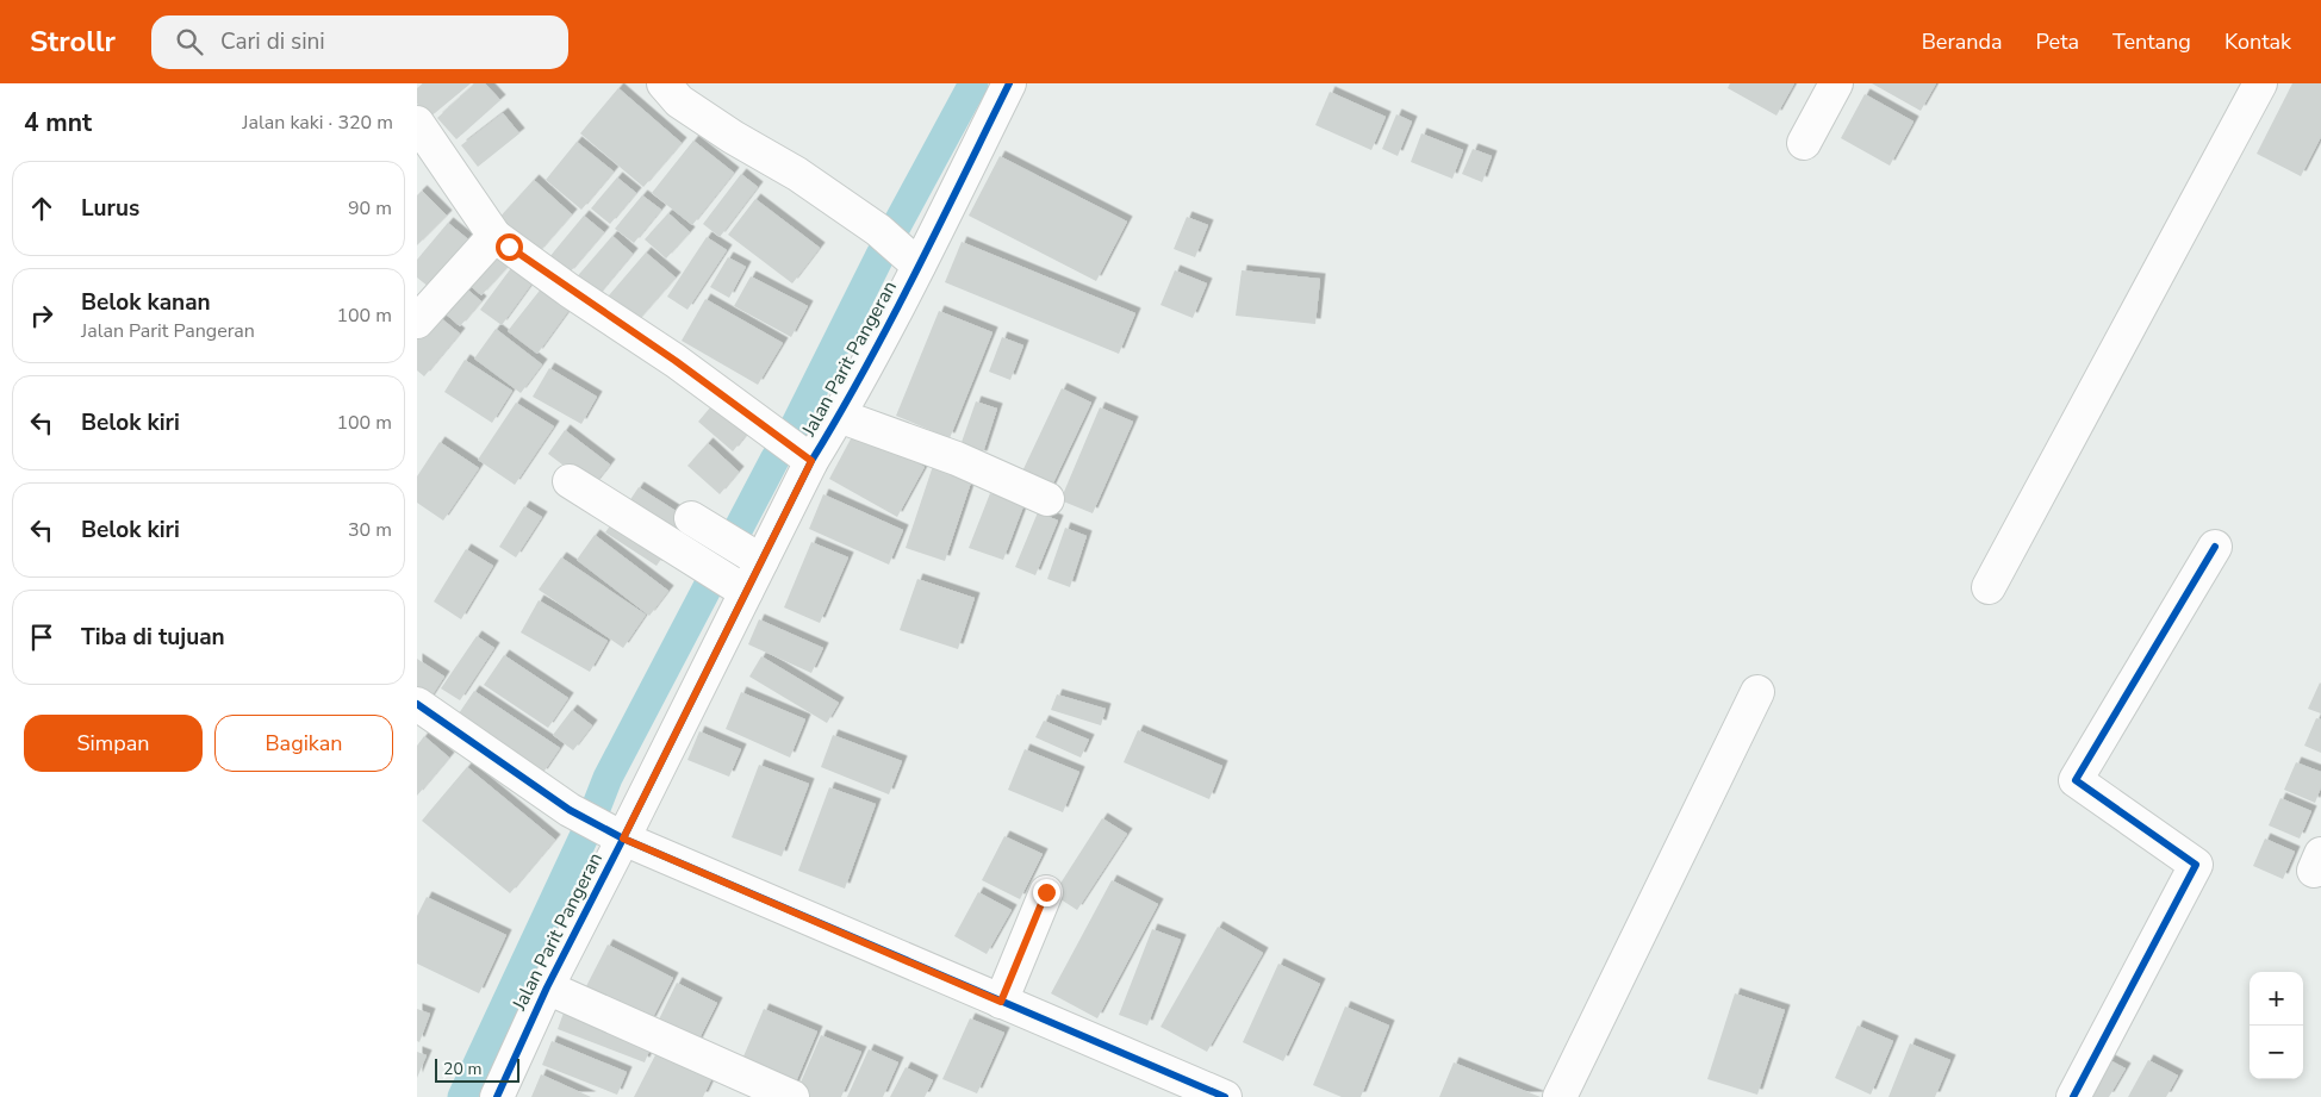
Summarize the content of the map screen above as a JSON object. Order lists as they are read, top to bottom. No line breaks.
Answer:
{"streets":{"street":["Jalan Parit Pangeran"]},"scale_bar":"20 m","page":{"header":"Strollr","search":"Cari di sini","nav":["Beranda","Peta","Tentang","Kontak"],"heading":["4 mnt","Jalan kaki · 320 m"],"list":[["Lurus","90 m"],["Belok kanan","Jalan Parit Pangeran","100 m"],["Belok kiri","100 m"],["Belok kiri","30 m"],"Tiba di tujuan"],"buttons":["Simpan","Bagikan"],"map_buttons":["+","−"],"scale":"20 m"}}
